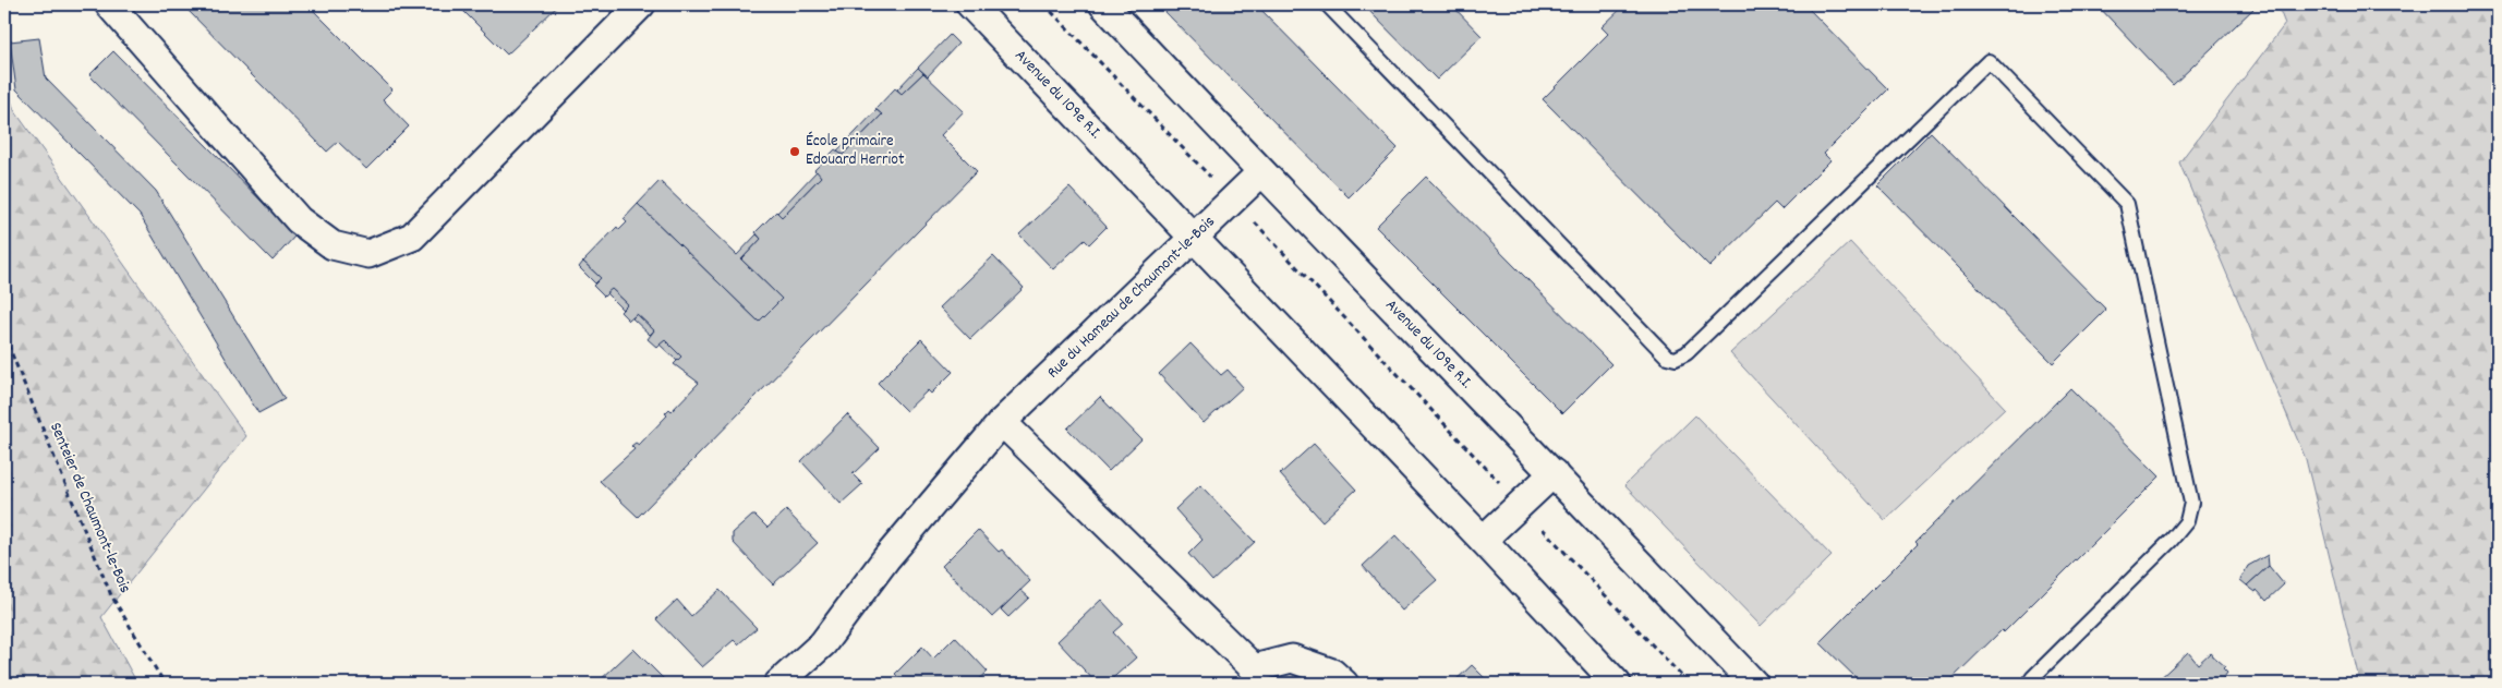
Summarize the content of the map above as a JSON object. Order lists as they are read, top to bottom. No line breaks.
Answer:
{"streets":{"street":["Avenue du 109e R.I.","Rue du Hameau de Chaumont-le-Bois"],"path":["Senteier de Chaumont-le-Bois"]},"crossings":[["Avenue du 109e R.I.","Rue du Hameau de Chaumont-le-Bois"]],"places":["École primaire Edouard Herriot"]}
